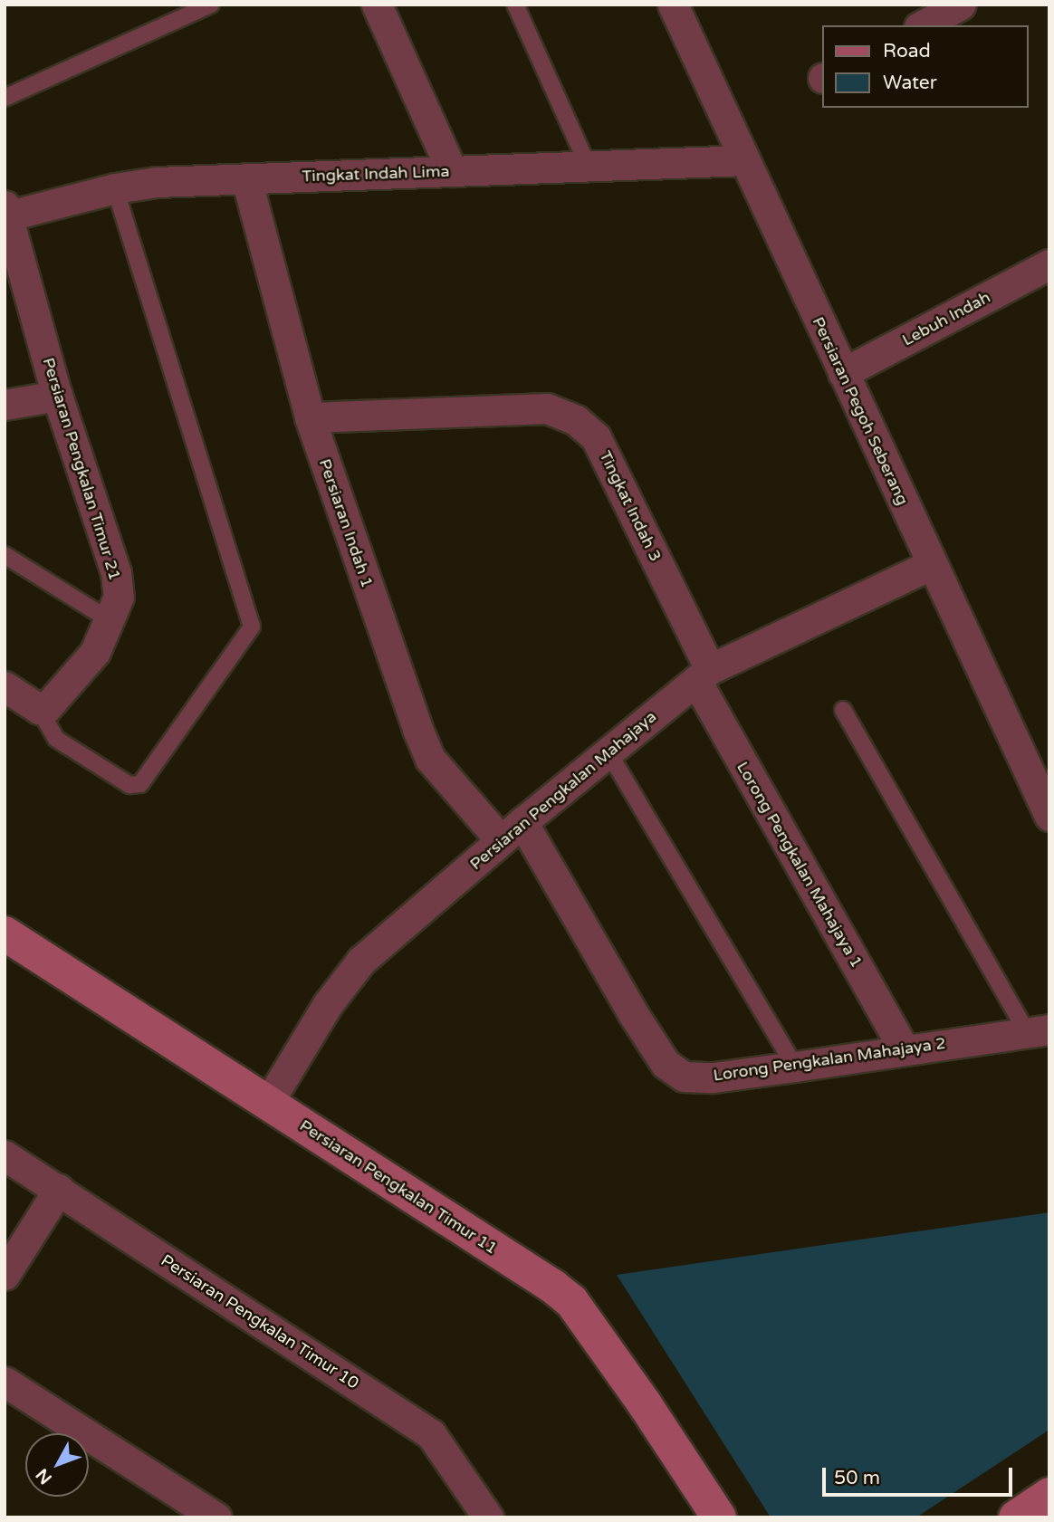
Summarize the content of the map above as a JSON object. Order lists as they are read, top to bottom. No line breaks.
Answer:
{"streets":{"street":["Tingkat Indah Lima","Lebuh Indah","Persiaran Pegoh Seberang","Persiaran Pengkalan Timur 21","Tingkat Indah 3","Persiaran Indah 1","Persiaran Pengkalan Mahajaya","Lorong Pengkalan Mahajaya 1","Lorong Pengkalan Mahajaya 2","Persiaran Pengkalan Timur 11","Persiaran Pengkalan Timur 10"]},"crossings":[["Tingkat Indah Lima","Persiaran Pegoh Seberang"],["Tingkat Indah Lima","Persiaran Pengkalan Timur 21"],["Tingkat Indah Lima","Persiaran Indah 1"],["Lebuh Indah","Persiaran Pegoh Seberang"],["Persiaran Pegoh Seberang","Persiaran Pengkalan Mahajaya"],["Tingkat Indah 3","Persiaran Indah 1"],["Tingkat Indah 3","Persiaran Pengkalan Mahajaya"],["Tingkat Indah 3","Lorong Pengkalan Mahajaya 1"],["Persiaran Indah 1","Persiaran Pengkalan Mahajaya"],["Persiaran Indah 1","Lorong Pengkalan Mahajaya 2"],["Persiaran Pengkalan Mahajaya","Lorong Pengkalan Mahajaya 1"],["Persiaran Pengkalan Mahajaya","Lorong Pengkalan Mahajaya 2"],["Persiaran Pengkalan Mahajaya","Persiaran Pengkalan Timur 11"],["Lorong Pengkalan Mahajaya 1","Lorong Pengkalan Mahajaya 2"]],"legend":["Road","Water"],"scale_bar":"50 m","north":"bottom left"}
